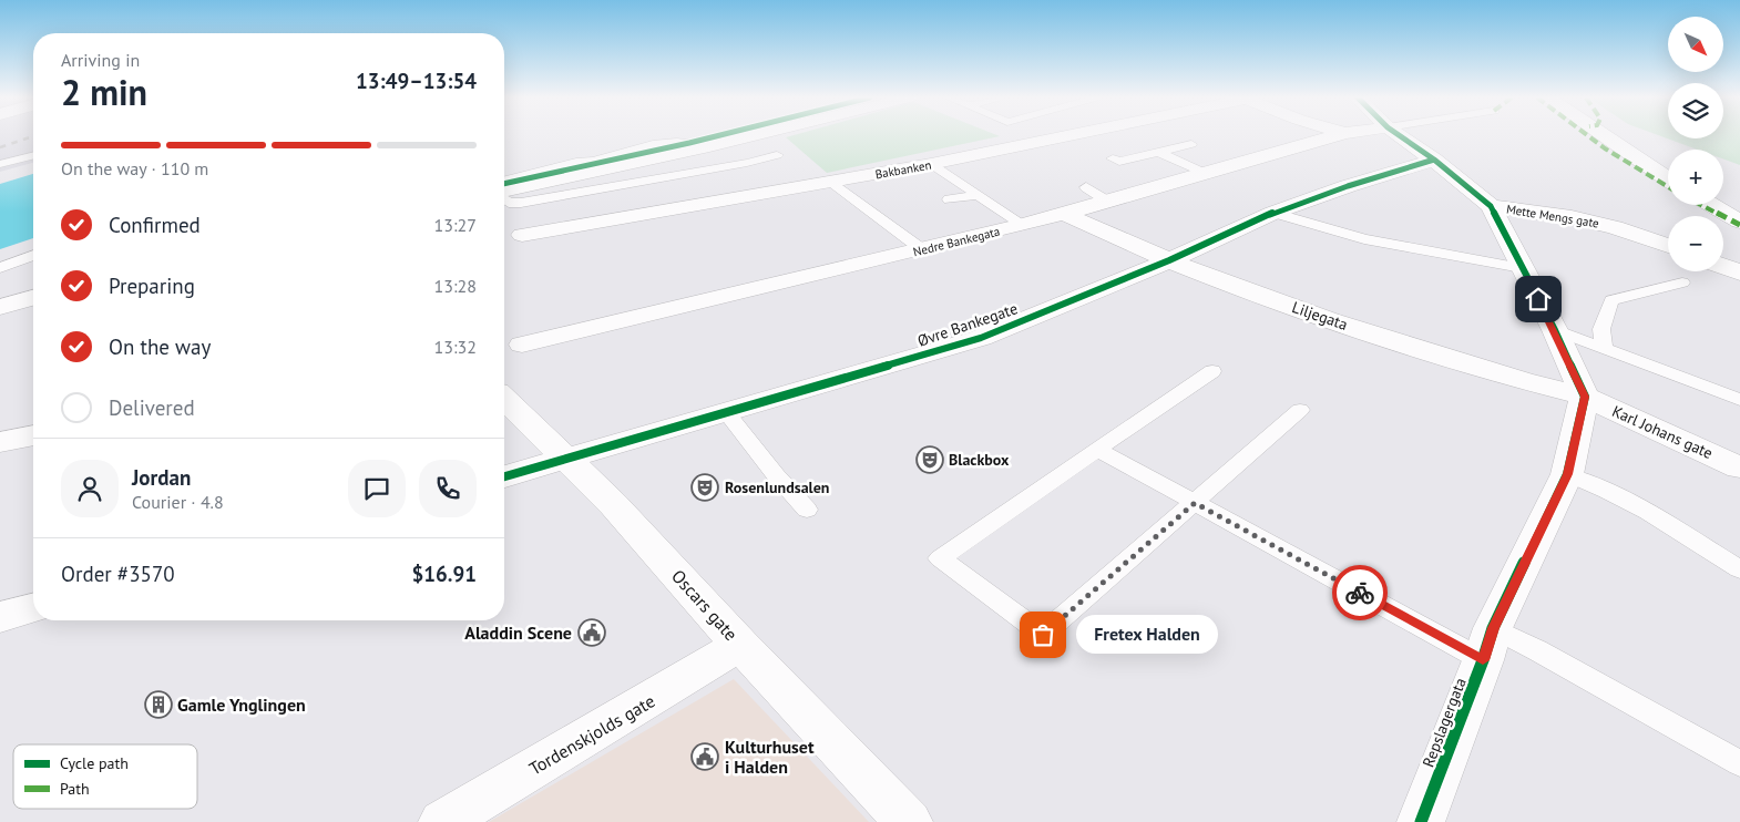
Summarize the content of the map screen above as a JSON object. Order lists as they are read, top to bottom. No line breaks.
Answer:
{"streets":{"street":["Bakbanken","Mette Mengs gate","Nedre Bankegata","Liljegata","Øvre Bankegate","Karl Johans gate","Oscars gate","Repslagergata","Tordenskjolds gate"]},"crossings":[["Nedre Bankegata","Liljegata"],["Liljegata","Øvre Bankegate"],["Liljegata","Karl Johans gate"],["Liljegata","Repslagergata"],["Øvre Bankegate","Oscars gate"],["Karl Johans gate","Repslagergata"],["Oscars gate","Tordenskjolds gate"]],"places":{"theatre":["Blackbox","Rosenlundsalen"],"public building":["Aladdin Scene","Kulturhuset i Halden"],"other":["Fretex Halden"],"building":["Gamle Ynglingen"]},"legend":["Cycle path","Path"],"north":"bottom right","page":{"map_buttons":["+","−"],"heading":["2 min","Arriving in","13:49–13:54"],"panel":["Jordan","Courier · 4.8","Order #3570","$16.91"],"bar":"On the way · 110 m","list":[["Confirmed","13:27"],["Preparing","13:28"],["On the way","13:32"],"Delivered"],"bubble":"Fretex Halden"}}
